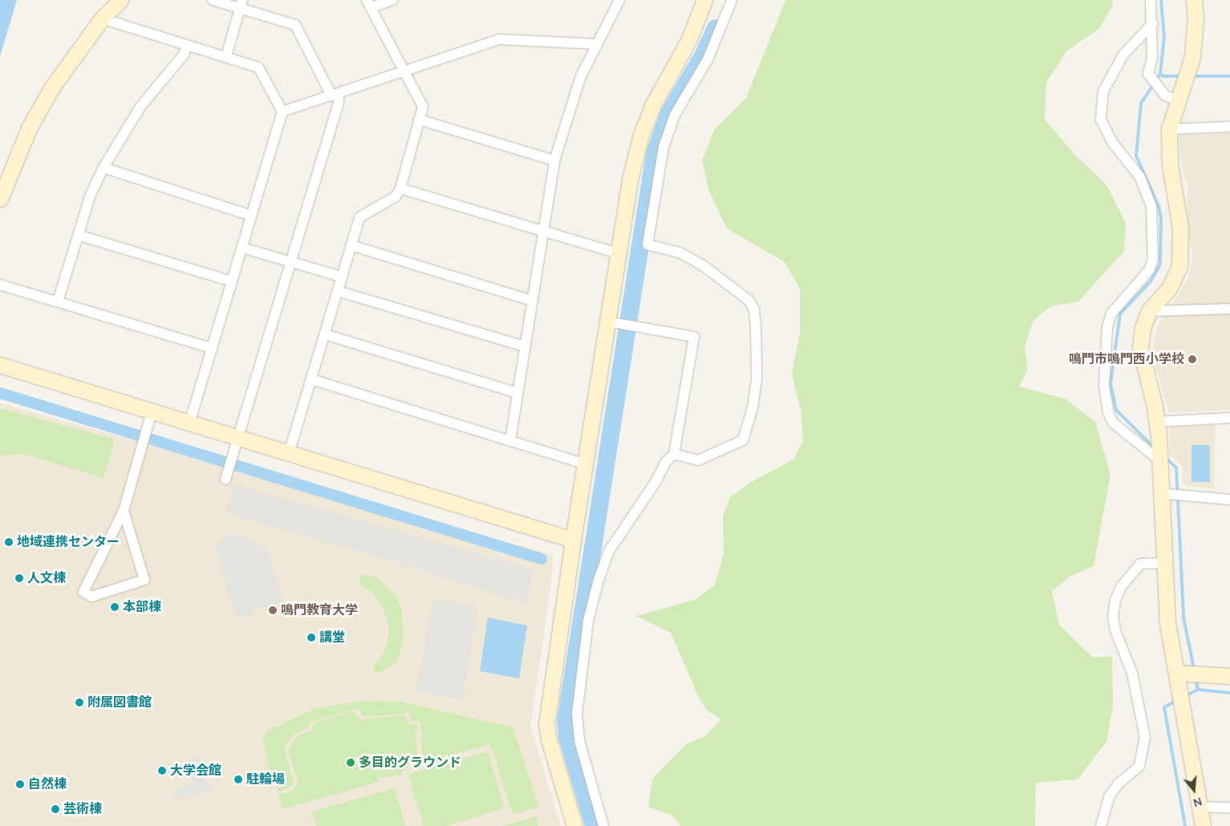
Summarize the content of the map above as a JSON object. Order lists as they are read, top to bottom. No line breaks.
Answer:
{"places":["鳴門市鳴門西小学校","地域連携センター","人文棟","本部棟","鳴門教育大学","講堂","附属図書館","多目的グラウンド","大学会館","駐輪場","自然棟","芸術棟"],"north":"bottom"}
